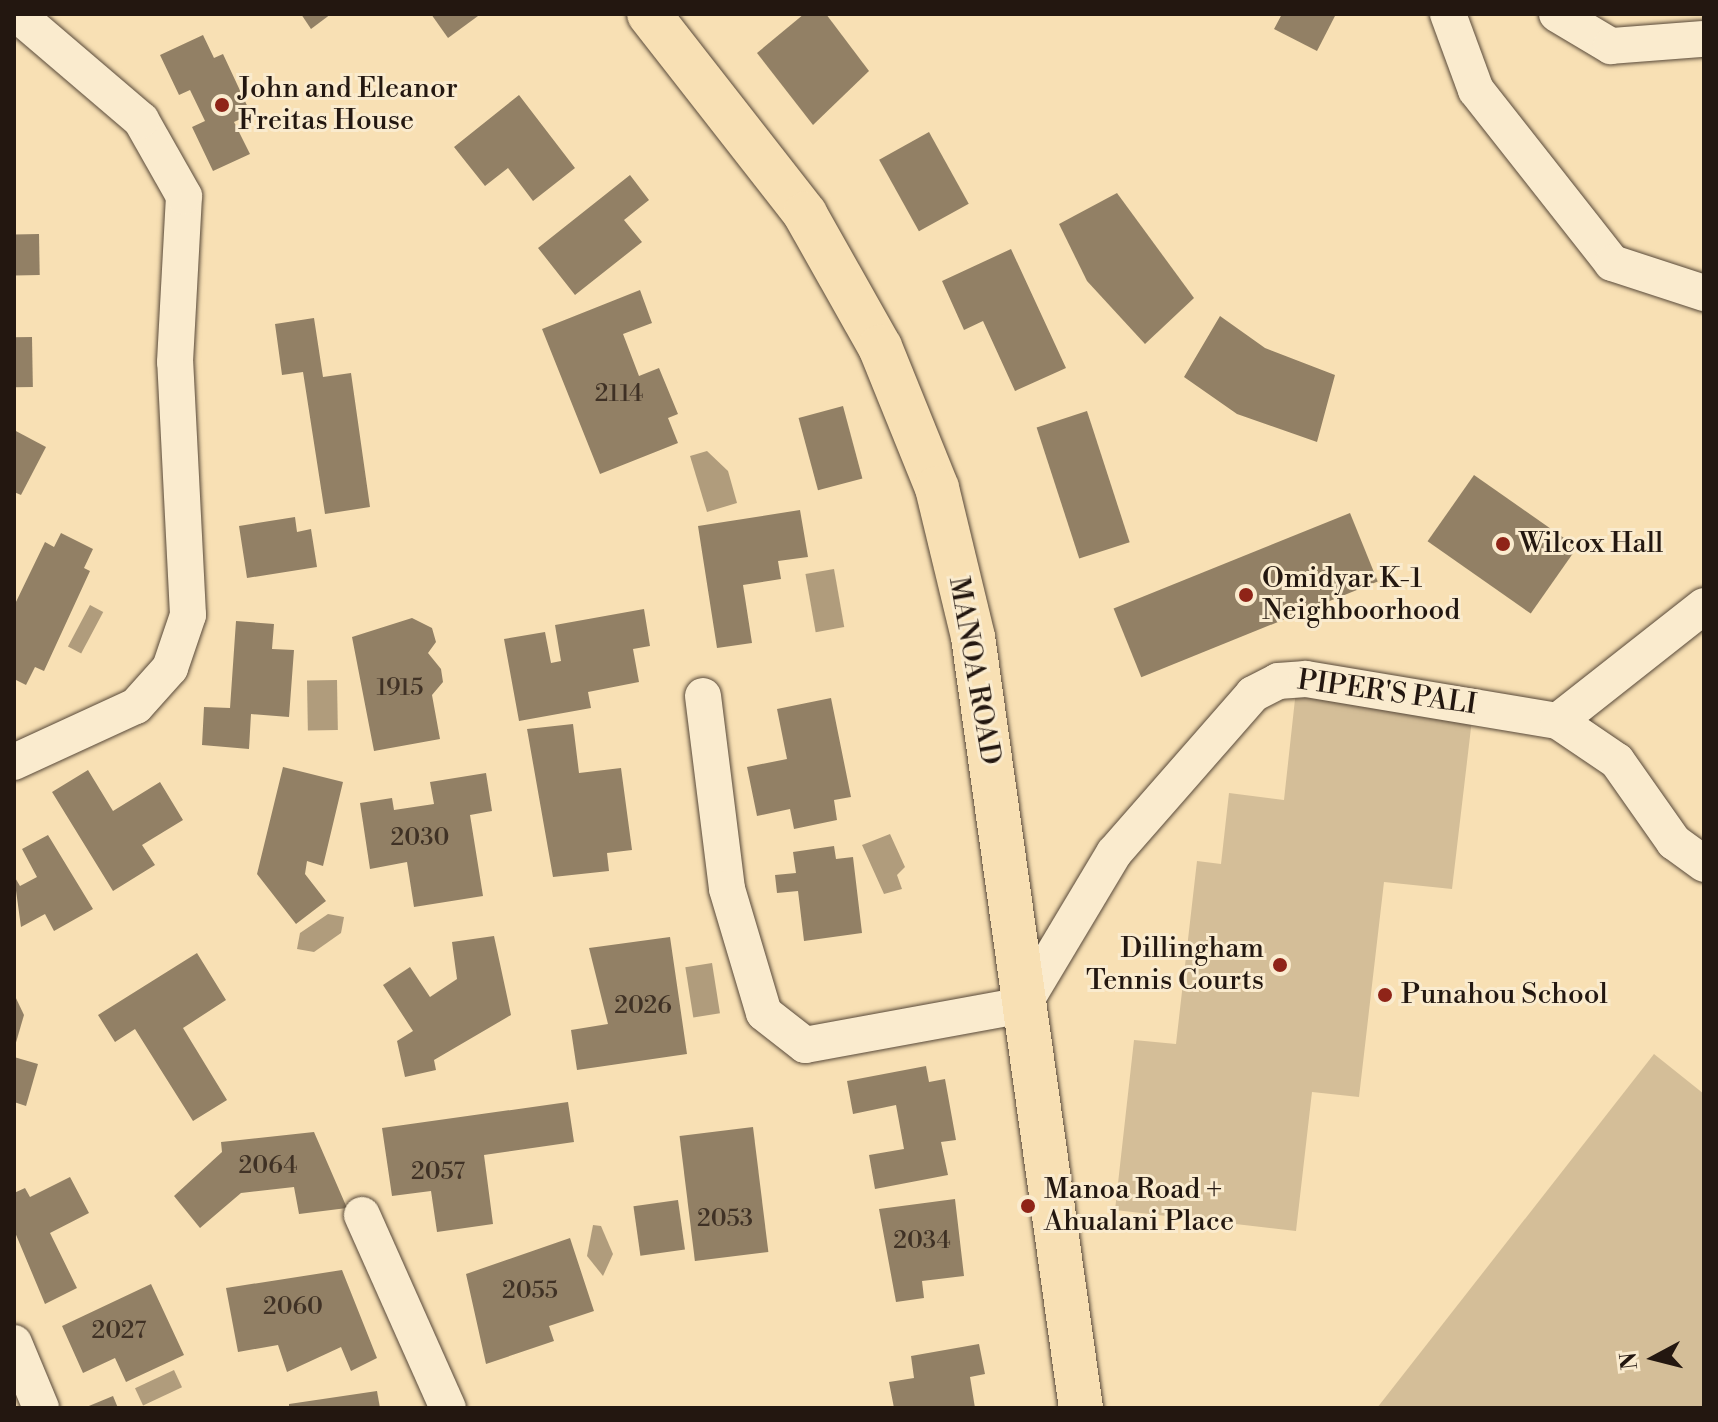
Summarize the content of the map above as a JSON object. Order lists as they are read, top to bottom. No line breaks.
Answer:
{"streets":{"main road":["MANOA ROAD"],"street":["PIPER'S PALI"]},"crossings":[["MANOA ROAD","PIPER'S PALI"]],"places":["John and Eleanor Freitas House","Wilcox Hall","Omidyar K-1 Neighboorhood","Dillingham Tennis Courts","Punahou School","Manoa Road + Ahualani Place"],"house_numbers":["2114","1915","2030","2026","2064","2057","2053","2034","2055","2060","2027"],"north":"left"}
